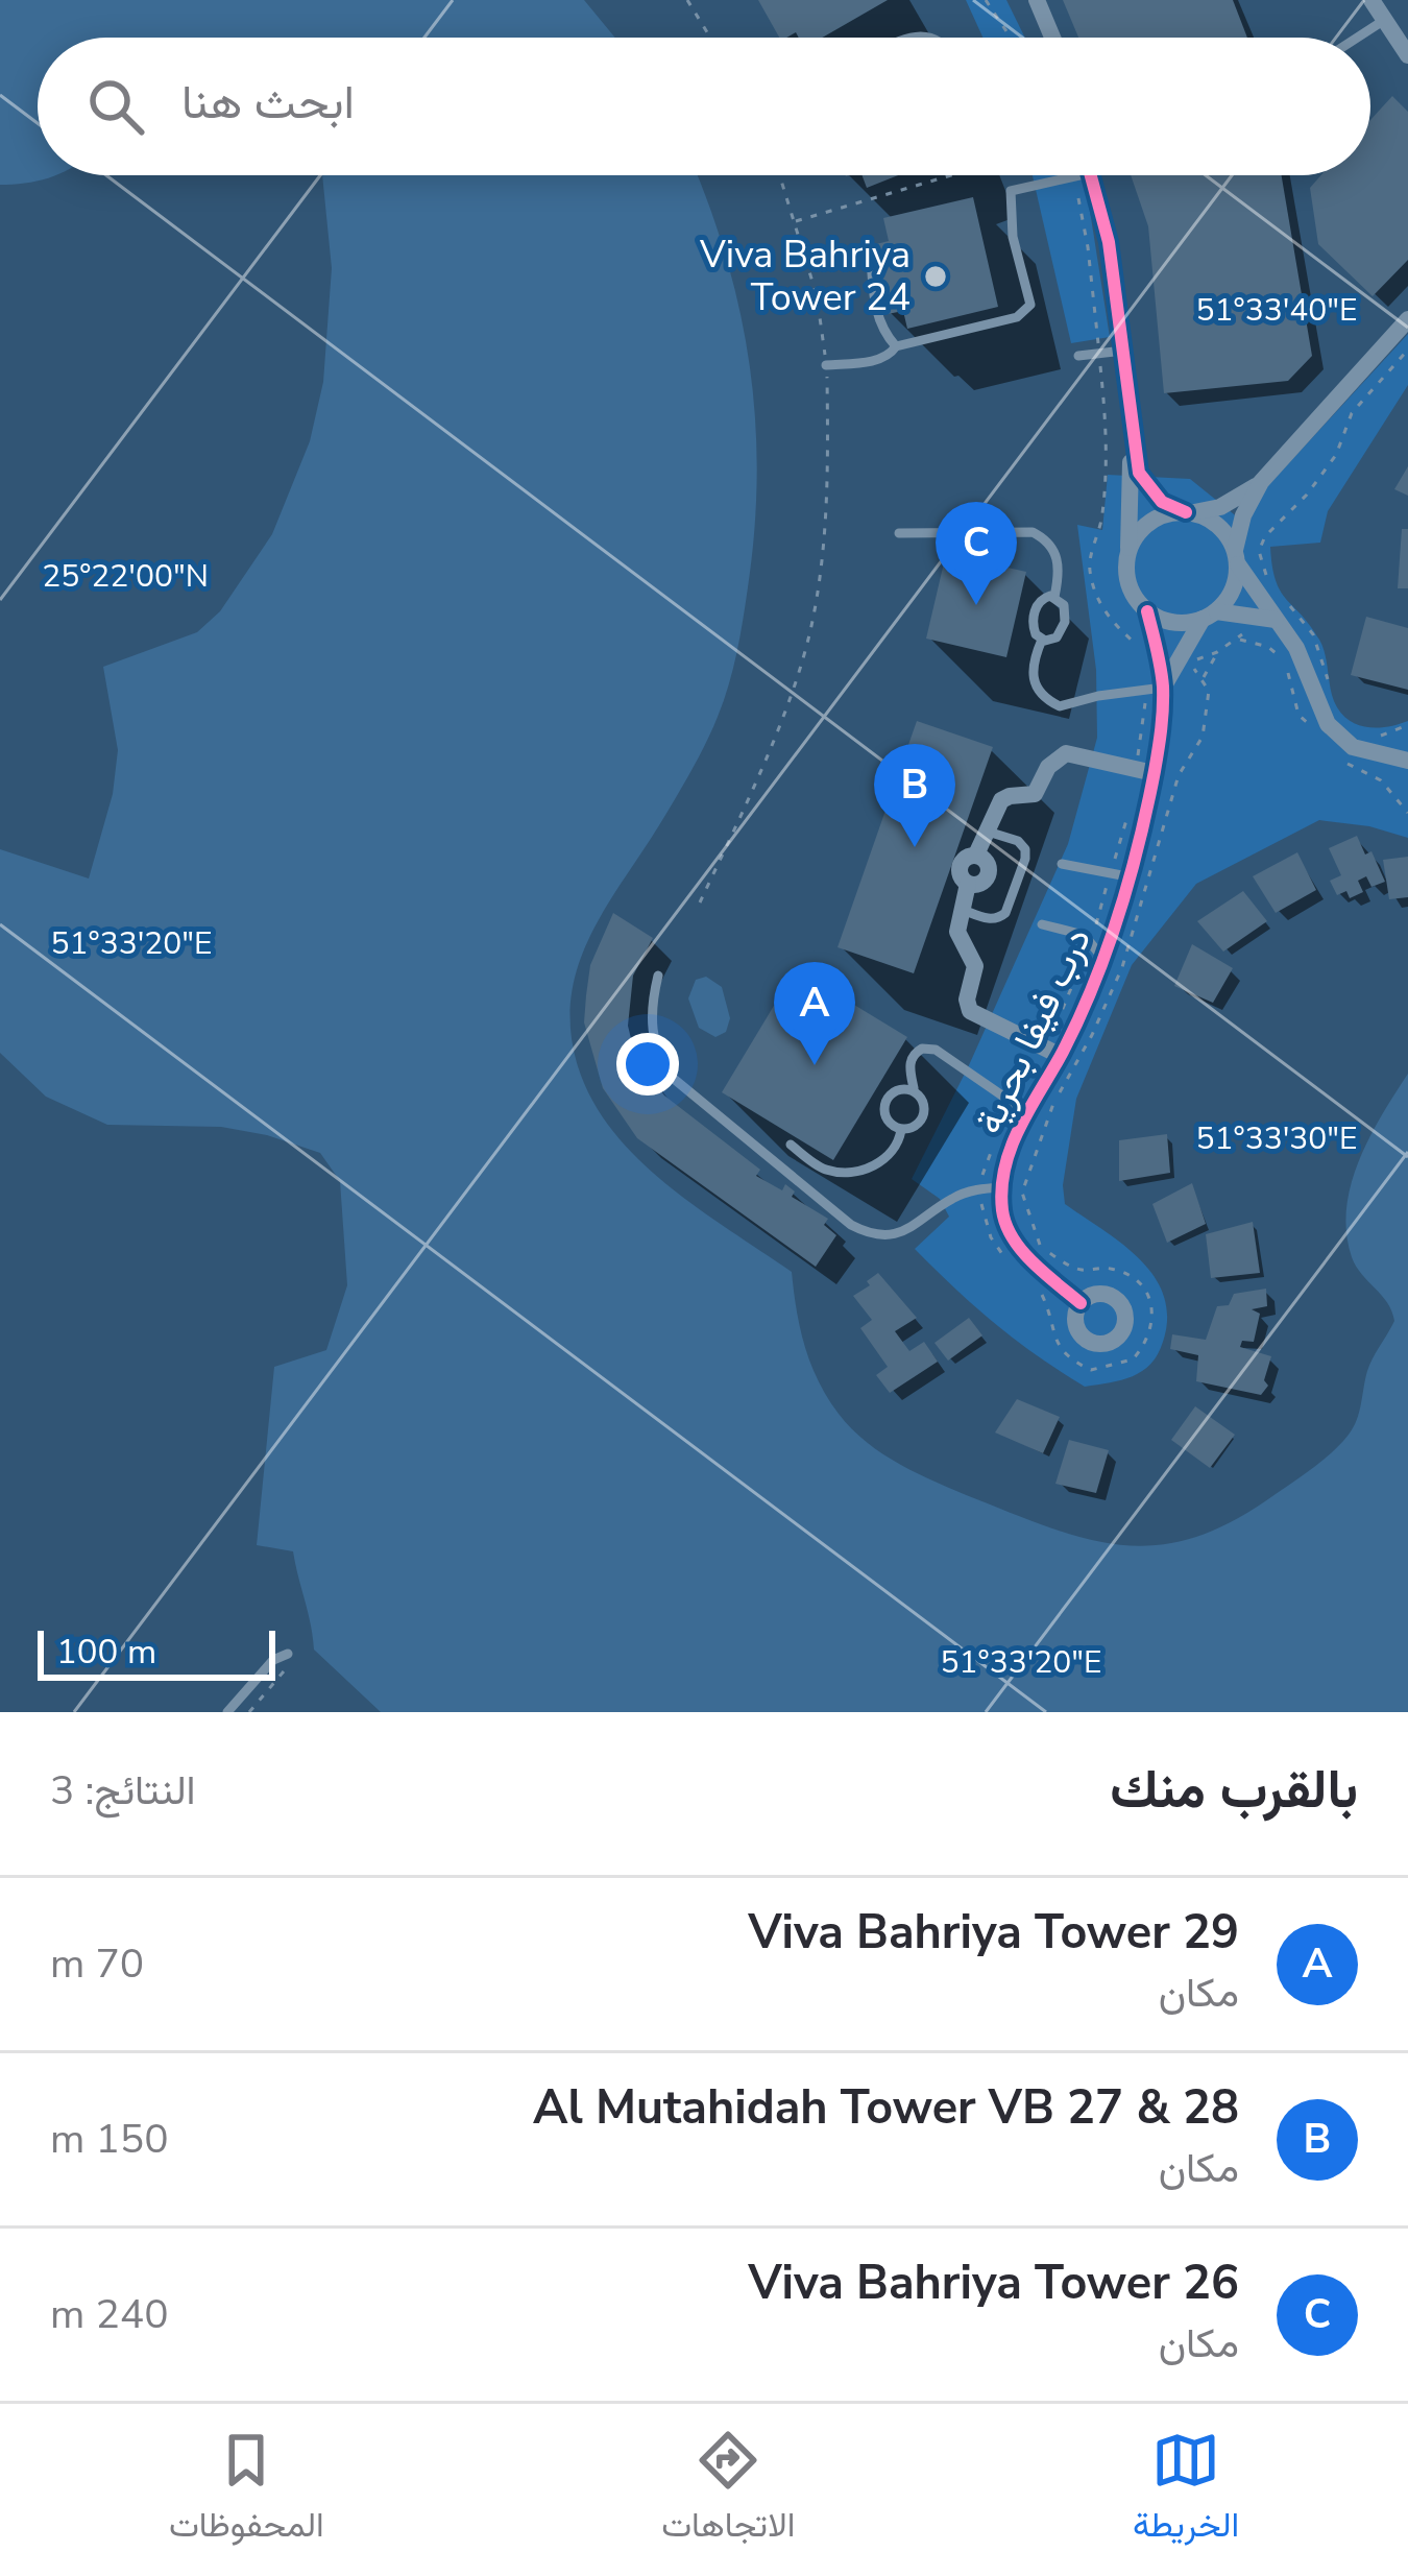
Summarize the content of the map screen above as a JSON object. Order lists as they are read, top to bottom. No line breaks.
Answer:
{"streets":{"street":["درب فيفا بحرية"]},"places":["Viva Bahriya Tower 24"],"scale_bar":"100 m","page":{"search":"ابحث هنا","pins":["C","B","A"],"scale":"100 m","heading":["بالقرب منك","النتائج: 3"],"list":[{"mark":"A","name":"Viva Bahriya Tower 29","note":"مكان","value":"70 m"},{"mark":"B","name":"Al Mutahidah Tower VB 27 & 28","note":"مكان","value":"150 m"},{"mark":"C","name":"Viva Bahriya Tower 26","note":"مكان","value":"240 m"}],"nav":["الخريطة","الاتجاهات","المحفوظات"]},"coordinates":["51°33'40\"E","25°22'00\"N","51°33'20\"E","51°33'30\"E"]}
